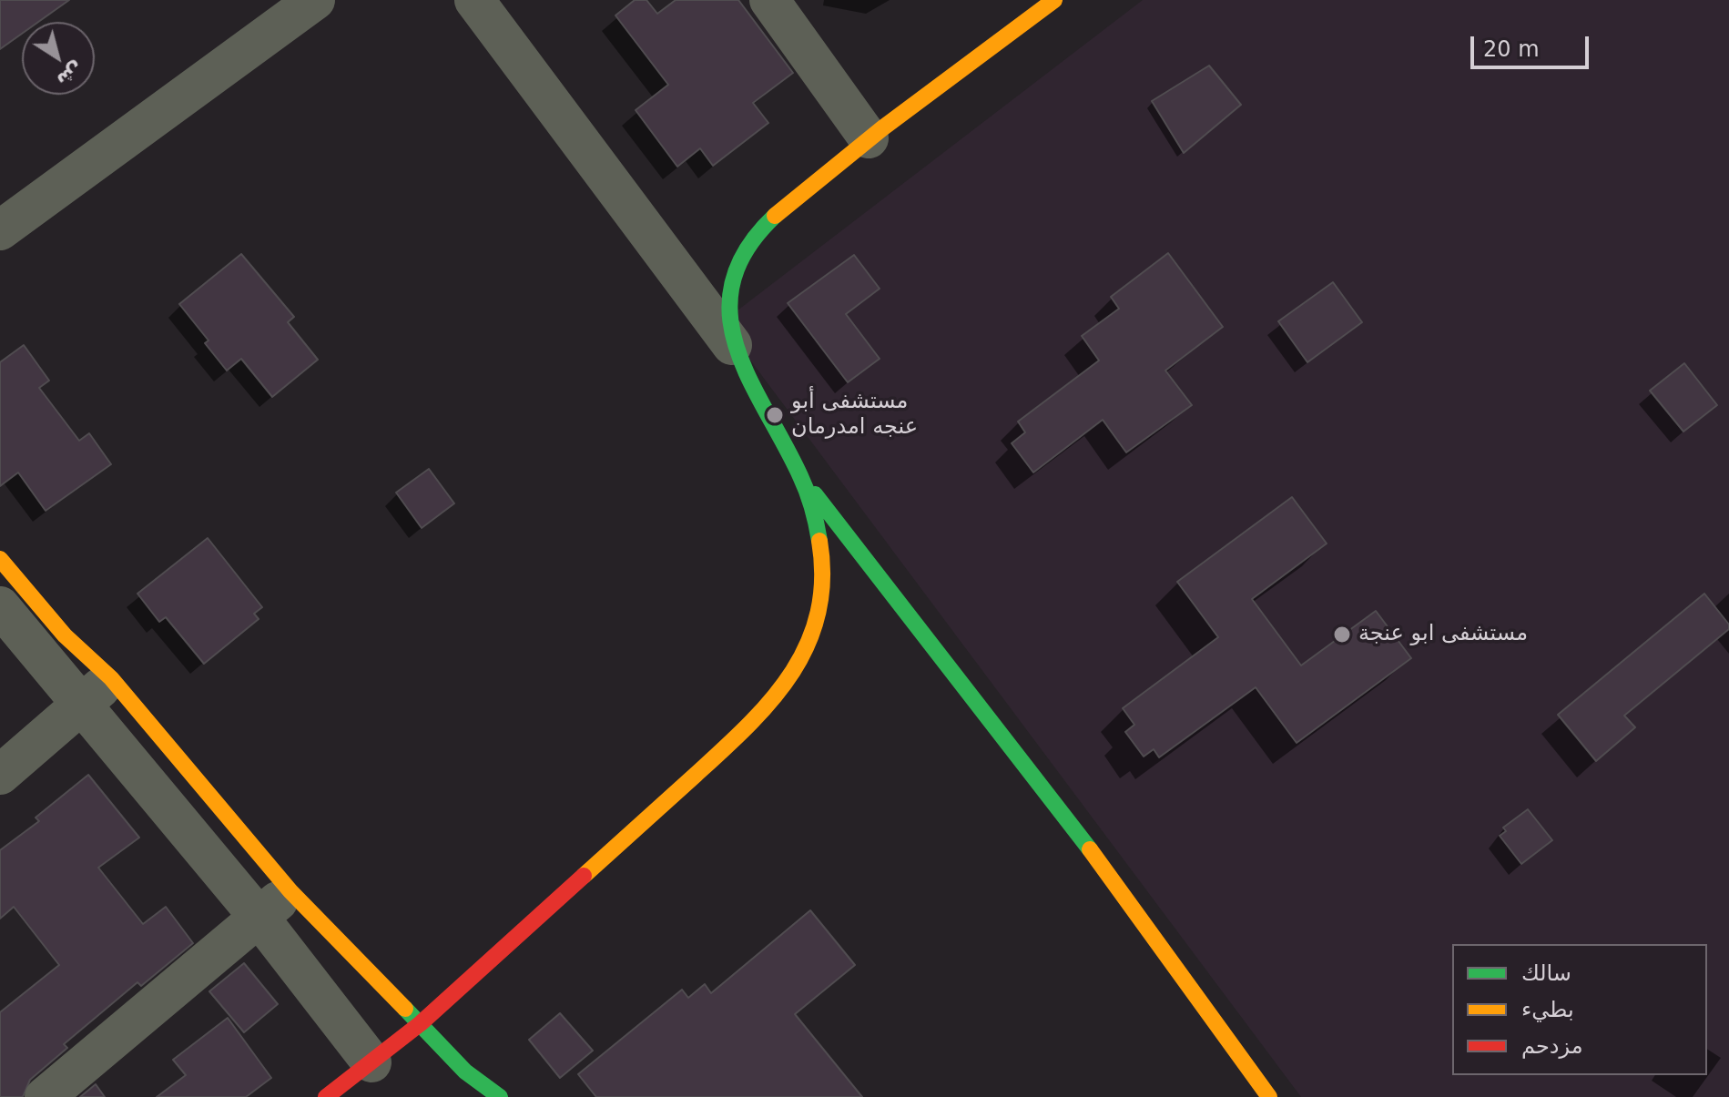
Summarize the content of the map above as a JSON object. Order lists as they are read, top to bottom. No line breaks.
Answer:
{"places":["مستشفى أبو عنجه امدرمان","مستشفى ابو عنجة"],"legend":["سالك","بطيء","مزدحم"],"scale_bar":"20 m","north":"bottom right"}
